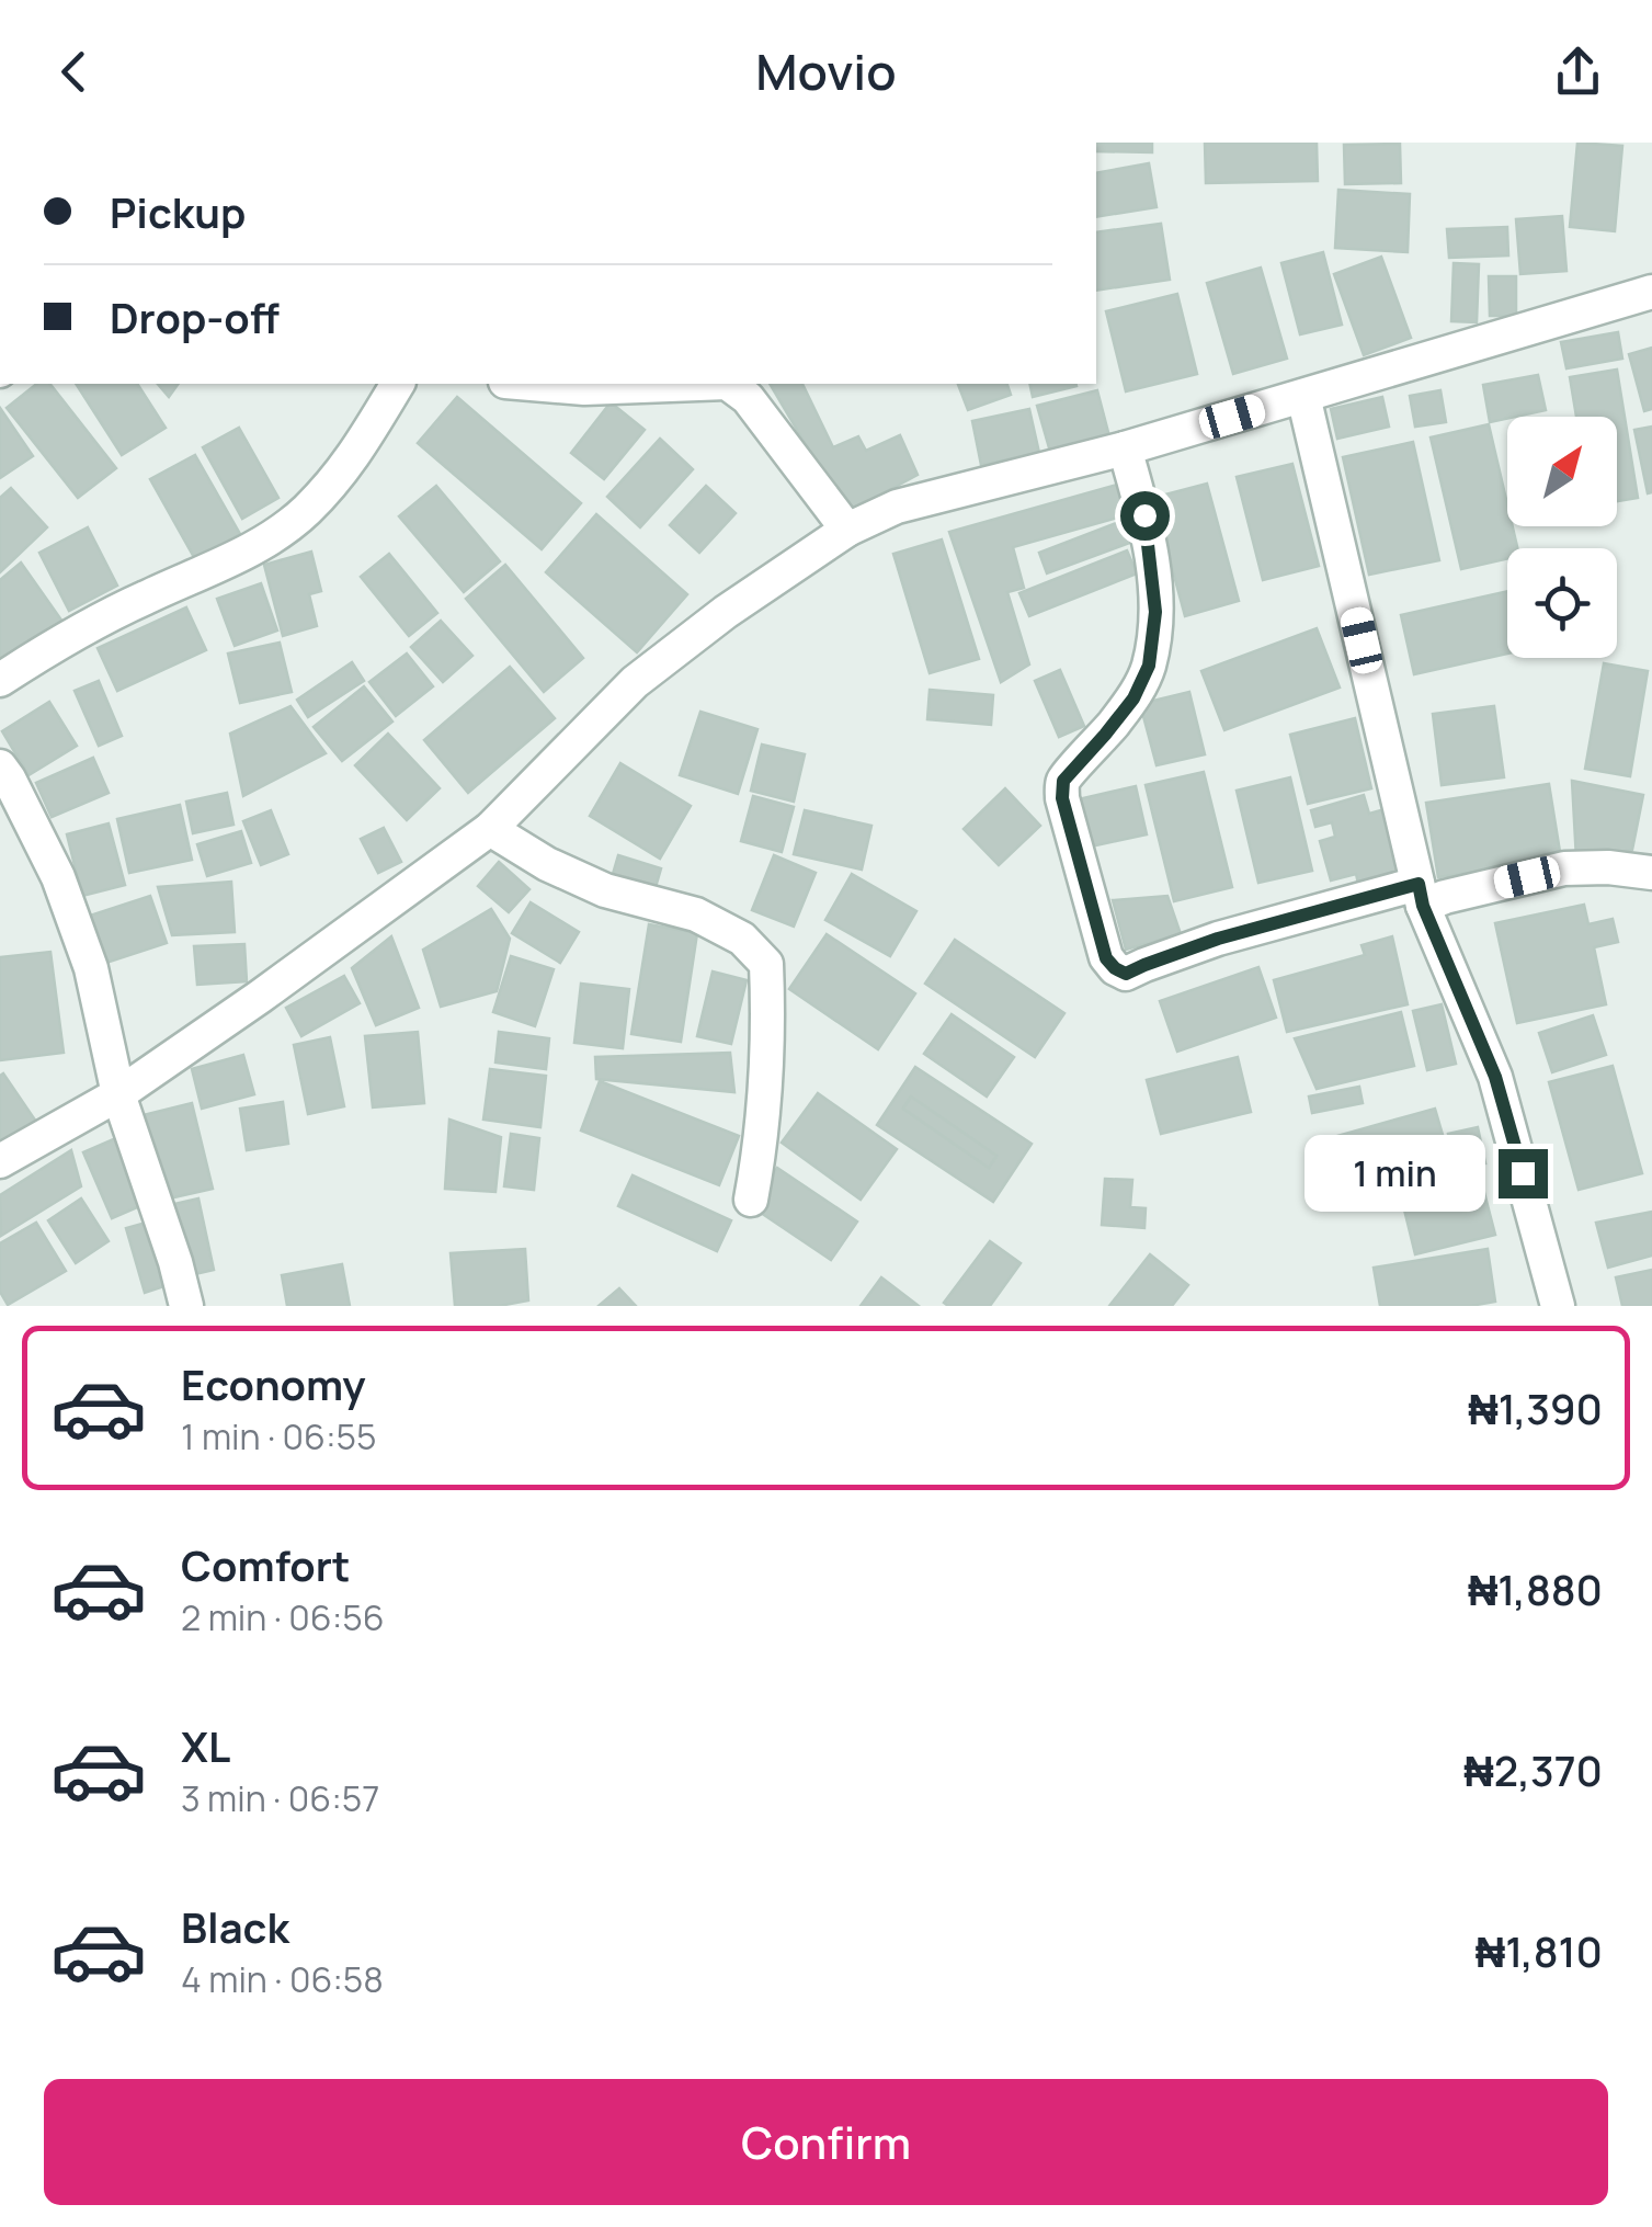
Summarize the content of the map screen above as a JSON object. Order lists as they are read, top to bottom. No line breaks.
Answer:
{"north":"top right","page":{"header":"Movio","banner":["Pickup","Drop-off"],"bubble":"1 min","list":[{"name":"Economy","note":"1 min · 06:55","value":"₦1,390"},{"name":"Comfort","note":"2 min · 06:56","value":"₦1,880"},{"name":"XL","note":"3 min · 06:57","value":"₦2,370"},{"name":"Black","note":"4 min · 06:58","value":"₦1,810"}],"buttons":"Confirm"}}
